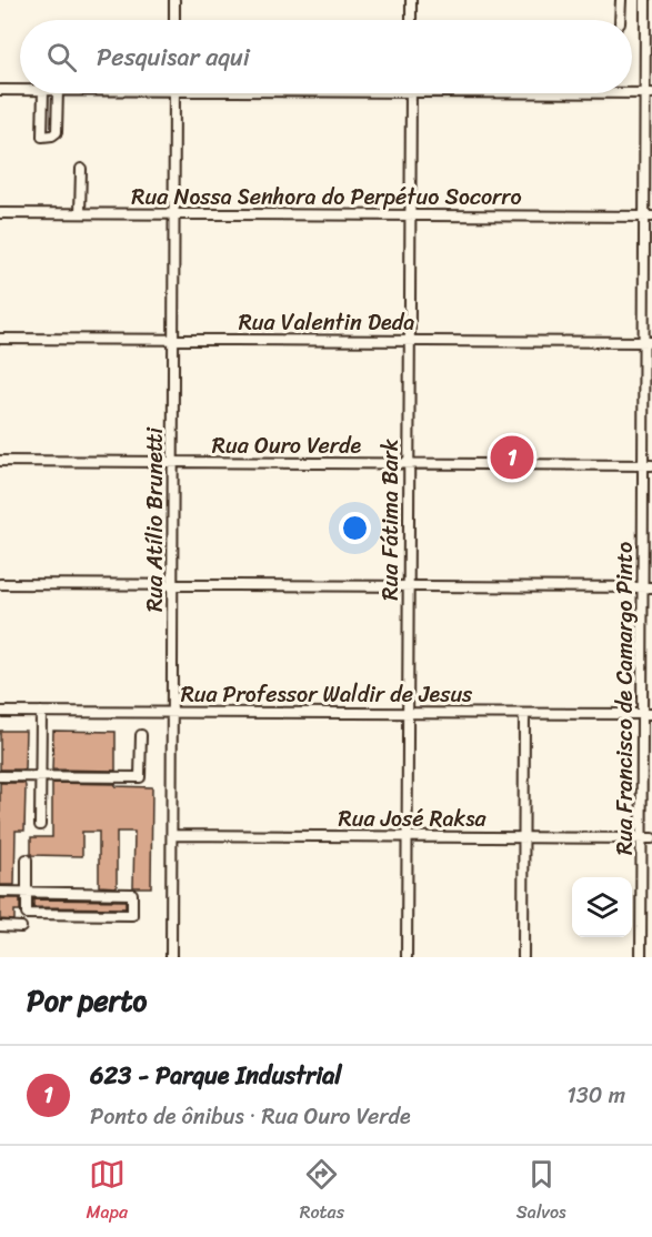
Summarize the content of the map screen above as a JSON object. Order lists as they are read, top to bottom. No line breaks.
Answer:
{"streets":{"street":["Rua Nossa Senhora do Perpétuo Socorro","Rua Valentin Deda","Rua Ouro Verde","Rua Atílio Brunetti","Rua Fátima Bark","Rua Professor Waldir de Jesus","Rua Francisco de Camargo Pinto","Rua José Raksa"]},"crossings":[["Rua Nossa Senhora do Perpétuo Socorro","Rua Atílio Brunetti"],["Rua Nossa Senhora do Perpétuo Socorro","Rua Fátima Bark"],["Rua Nossa Senhora do Perpétuo Socorro","Rua Francisco de Camargo Pinto"],["Rua Valentin Deda","Rua Atílio Brunetti"],["Rua Valentin Deda","Rua Fátima Bark"],["Rua Valentin Deda","Rua Francisco de Camargo Pinto"],["Rua Ouro Verde","Rua Atílio Brunetti"],["Rua Ouro Verde","Rua Fátima Bark"],["Rua Ouro Verde","Rua Francisco de Camargo Pinto"],["Rua Atílio Brunetti","Rua Professor Waldir de Jesus"],["Rua Atílio Brunetti","Rua José Raksa"],["Rua Fátima Bark","Rua Professor Waldir de Jesus"],["Rua Fátima Bark","Rua José Raksa"],["Rua Professor Waldir de Jesus","Rua Francisco de Camargo Pinto"],["Rua Francisco de Camargo Pinto","Rua José Raksa"]],"page":{"search":"Pesquisar aqui","pins":"1","heading":"Por perto","list":[{"mark":"1","name":"623 - Parque Industrial","note":"Ponto de ônibus · Rua Ouro Verde","value":"130 m"}],"nav":["Mapa","Rotas","Salvos"]}}
